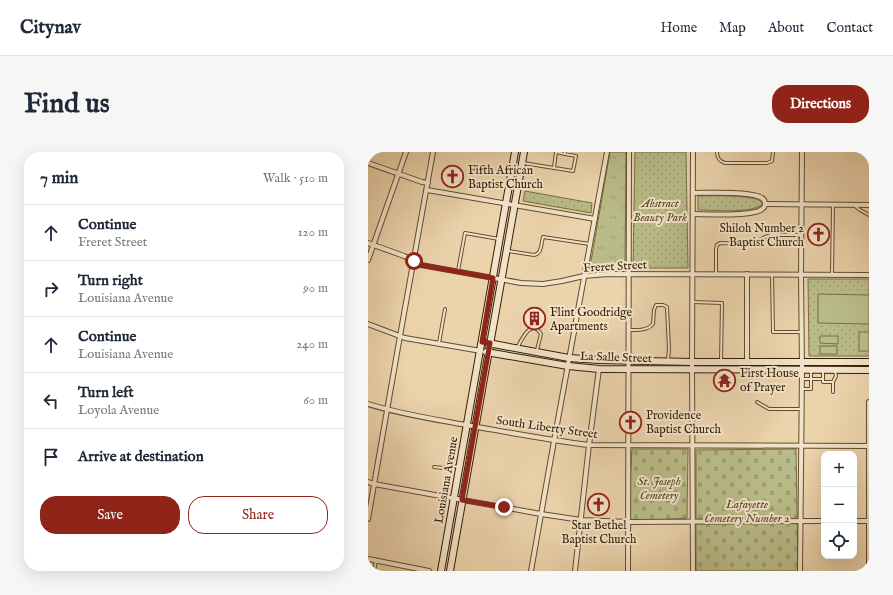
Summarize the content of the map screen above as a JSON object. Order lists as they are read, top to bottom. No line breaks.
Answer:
{"streets":{"street":["Freret Street","La Salle Street","South Liberty Street","Louisiana Avenue"]},"crossings":[["Freret Street","Louisiana Avenue"],["La Salle Street","Louisiana Avenue"],["South Liberty Street","Louisiana Avenue"]],"parks":["Abstract Beauty Park","St. Joseph Cemetery","Lafayette Cemetery Number 2"],"places":{"church":["Fifth African Baptist Church","Shiloh Number 2 Baptist Church","Providence Baptist Church","Star Bethel Baptist Church"],"building":["Flint Goodridge Apartments"],"temple":["First House of Prayer"]},"page":{"header":"Citynav","nav":["Home","Map","About","Contact"],"buttons":["Directions",["Save","Share"]],"title":"Find us","heading":["7 min","Walk · 510 m"],"list":[["Continue","Freret Street","120 m"],["Turn right","Louisiana Avenue","90 m"],["Continue","Louisiana Avenue","240 m"],["Turn left","Loyola Avenue","60 m"],"Arrive at destination"],"map_buttons":["+","−"]}}
